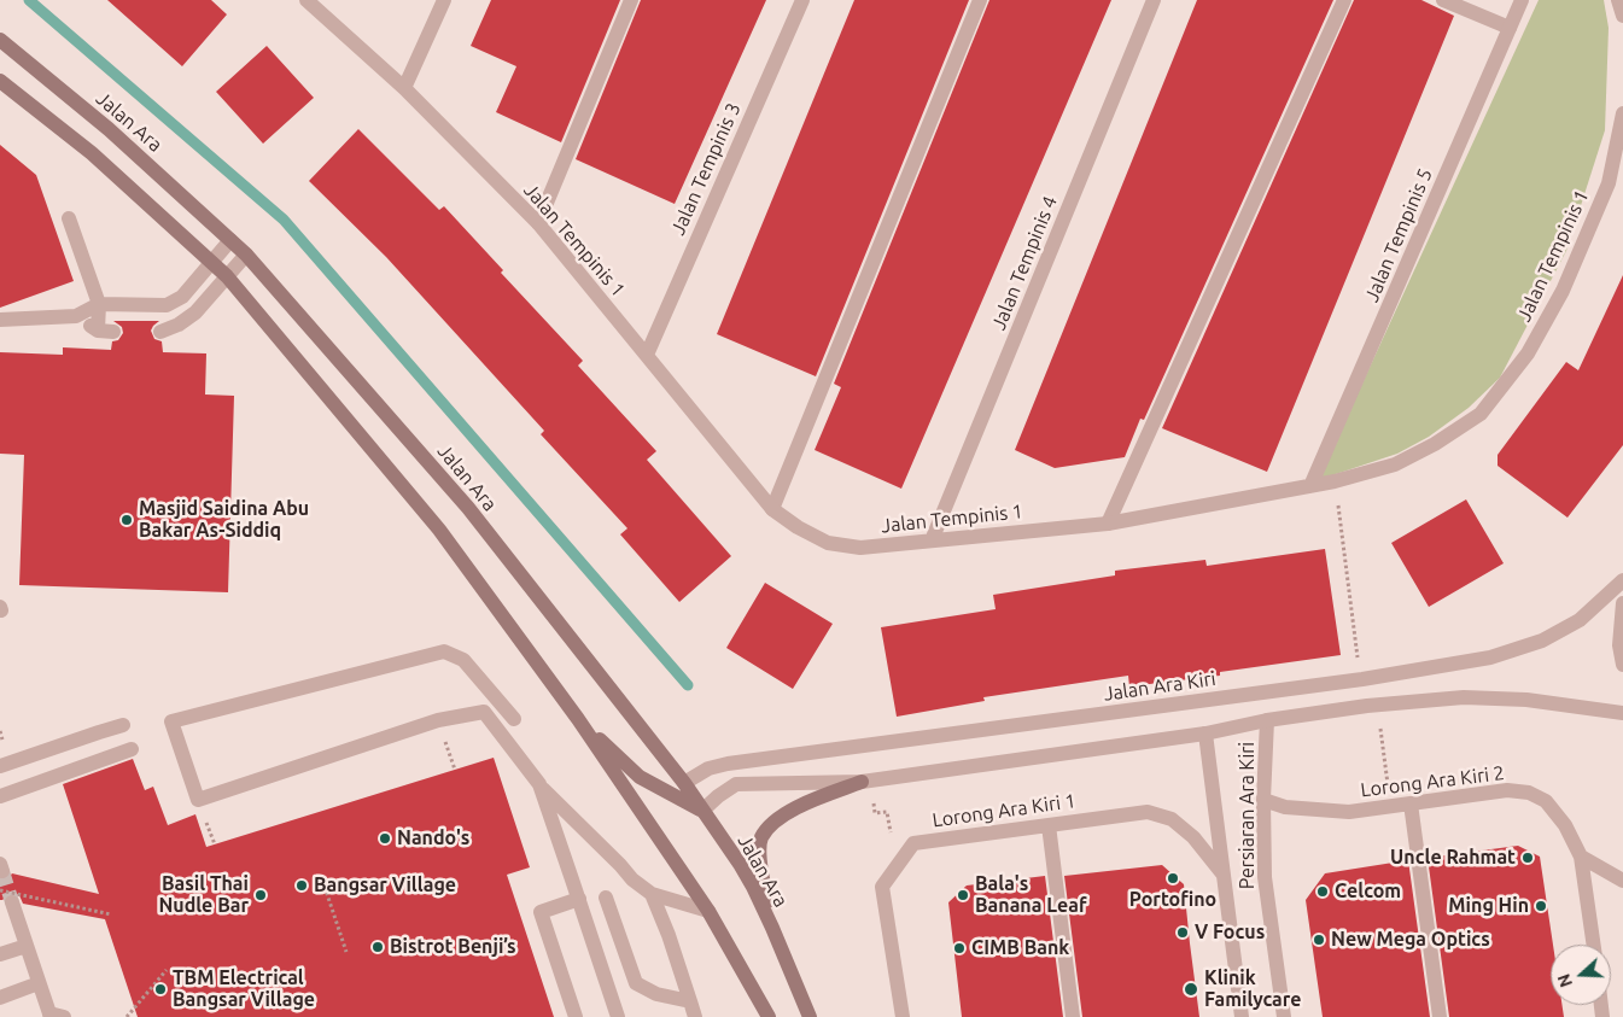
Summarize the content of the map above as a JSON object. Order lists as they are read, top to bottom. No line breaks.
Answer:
{"streets":{"street":["Jalan Ara","Jalan Tempinis 3","Jalan Tempinis 5","Jalan Tempinis 1","Jalan Tempinis 4","Jalan Ara Kiri","Lorong Ara Kiri 2","Lorong Ara Kiri 1","Persiaran Ara Kiri"]},"crossings":[["Jalan Ara","Jalan Ara Kiri"],["Jalan Tempinis 3","Jalan Tempinis 1"],["Jalan Tempinis 5","Jalan Tempinis 1"],["Jalan Tempinis 1","Jalan Tempinis 4"],["Lorong Ara Kiri 2","Persiaran Ara Kiri"],["Lorong Ara Kiri 1","Persiaran Ara Kiri"]],"places":["Masjid Saidina Abu Bakar As-Siddiq","Nando's","Uncle Rahmat","Portofino","Bangsar Village","Celcom","Basil Thai Nudle Bar","Bala's Banana Leaf","Ming Hin","V Focus","New Mega Optics","Bistrot Benji’s","CIMB Bank","TBM Electrical Bangsar Village","Klinik Familycare"],"north":"left"}
